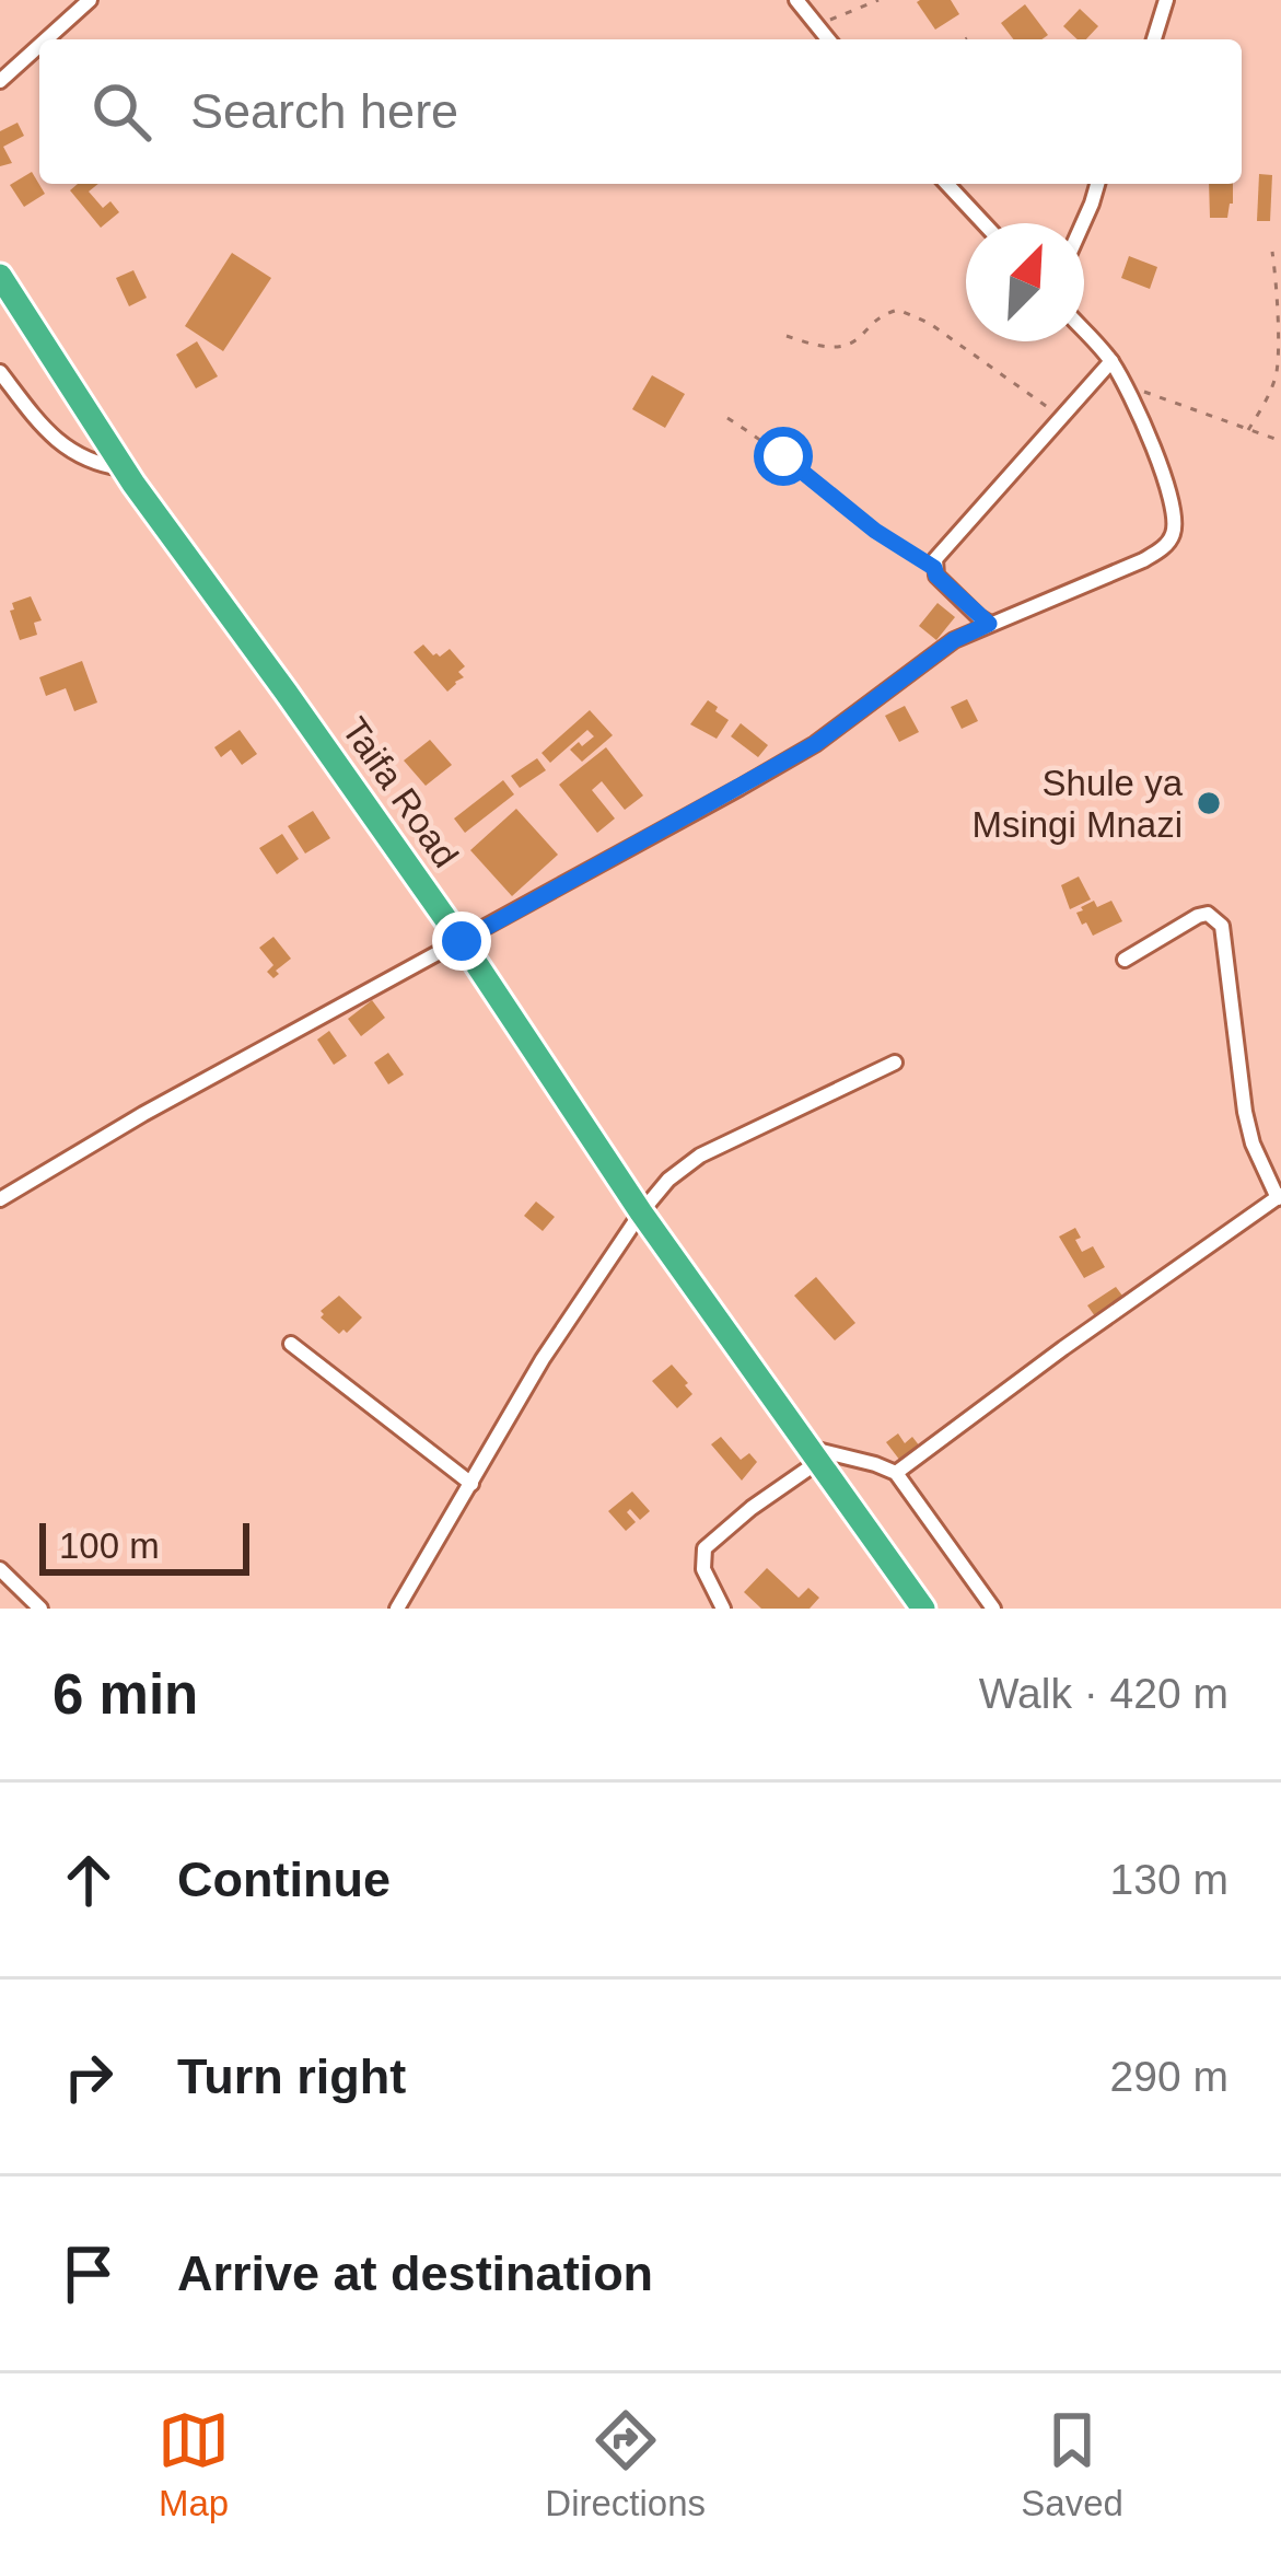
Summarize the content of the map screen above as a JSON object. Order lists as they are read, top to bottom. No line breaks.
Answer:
{"streets":{"highway":["Taifa Road"]},"places":["Shule ya Msingi Mnazi"],"scale_bar":"100 m","north":"top right","page":{"search":"Search here","scale":"100 m","heading":["6 min","Walk · 420 m"],"list":[["Continue","130 m"],["Turn right","290 m"],"Arrive at destination"],"nav":["Map","Directions","Saved"]}}
